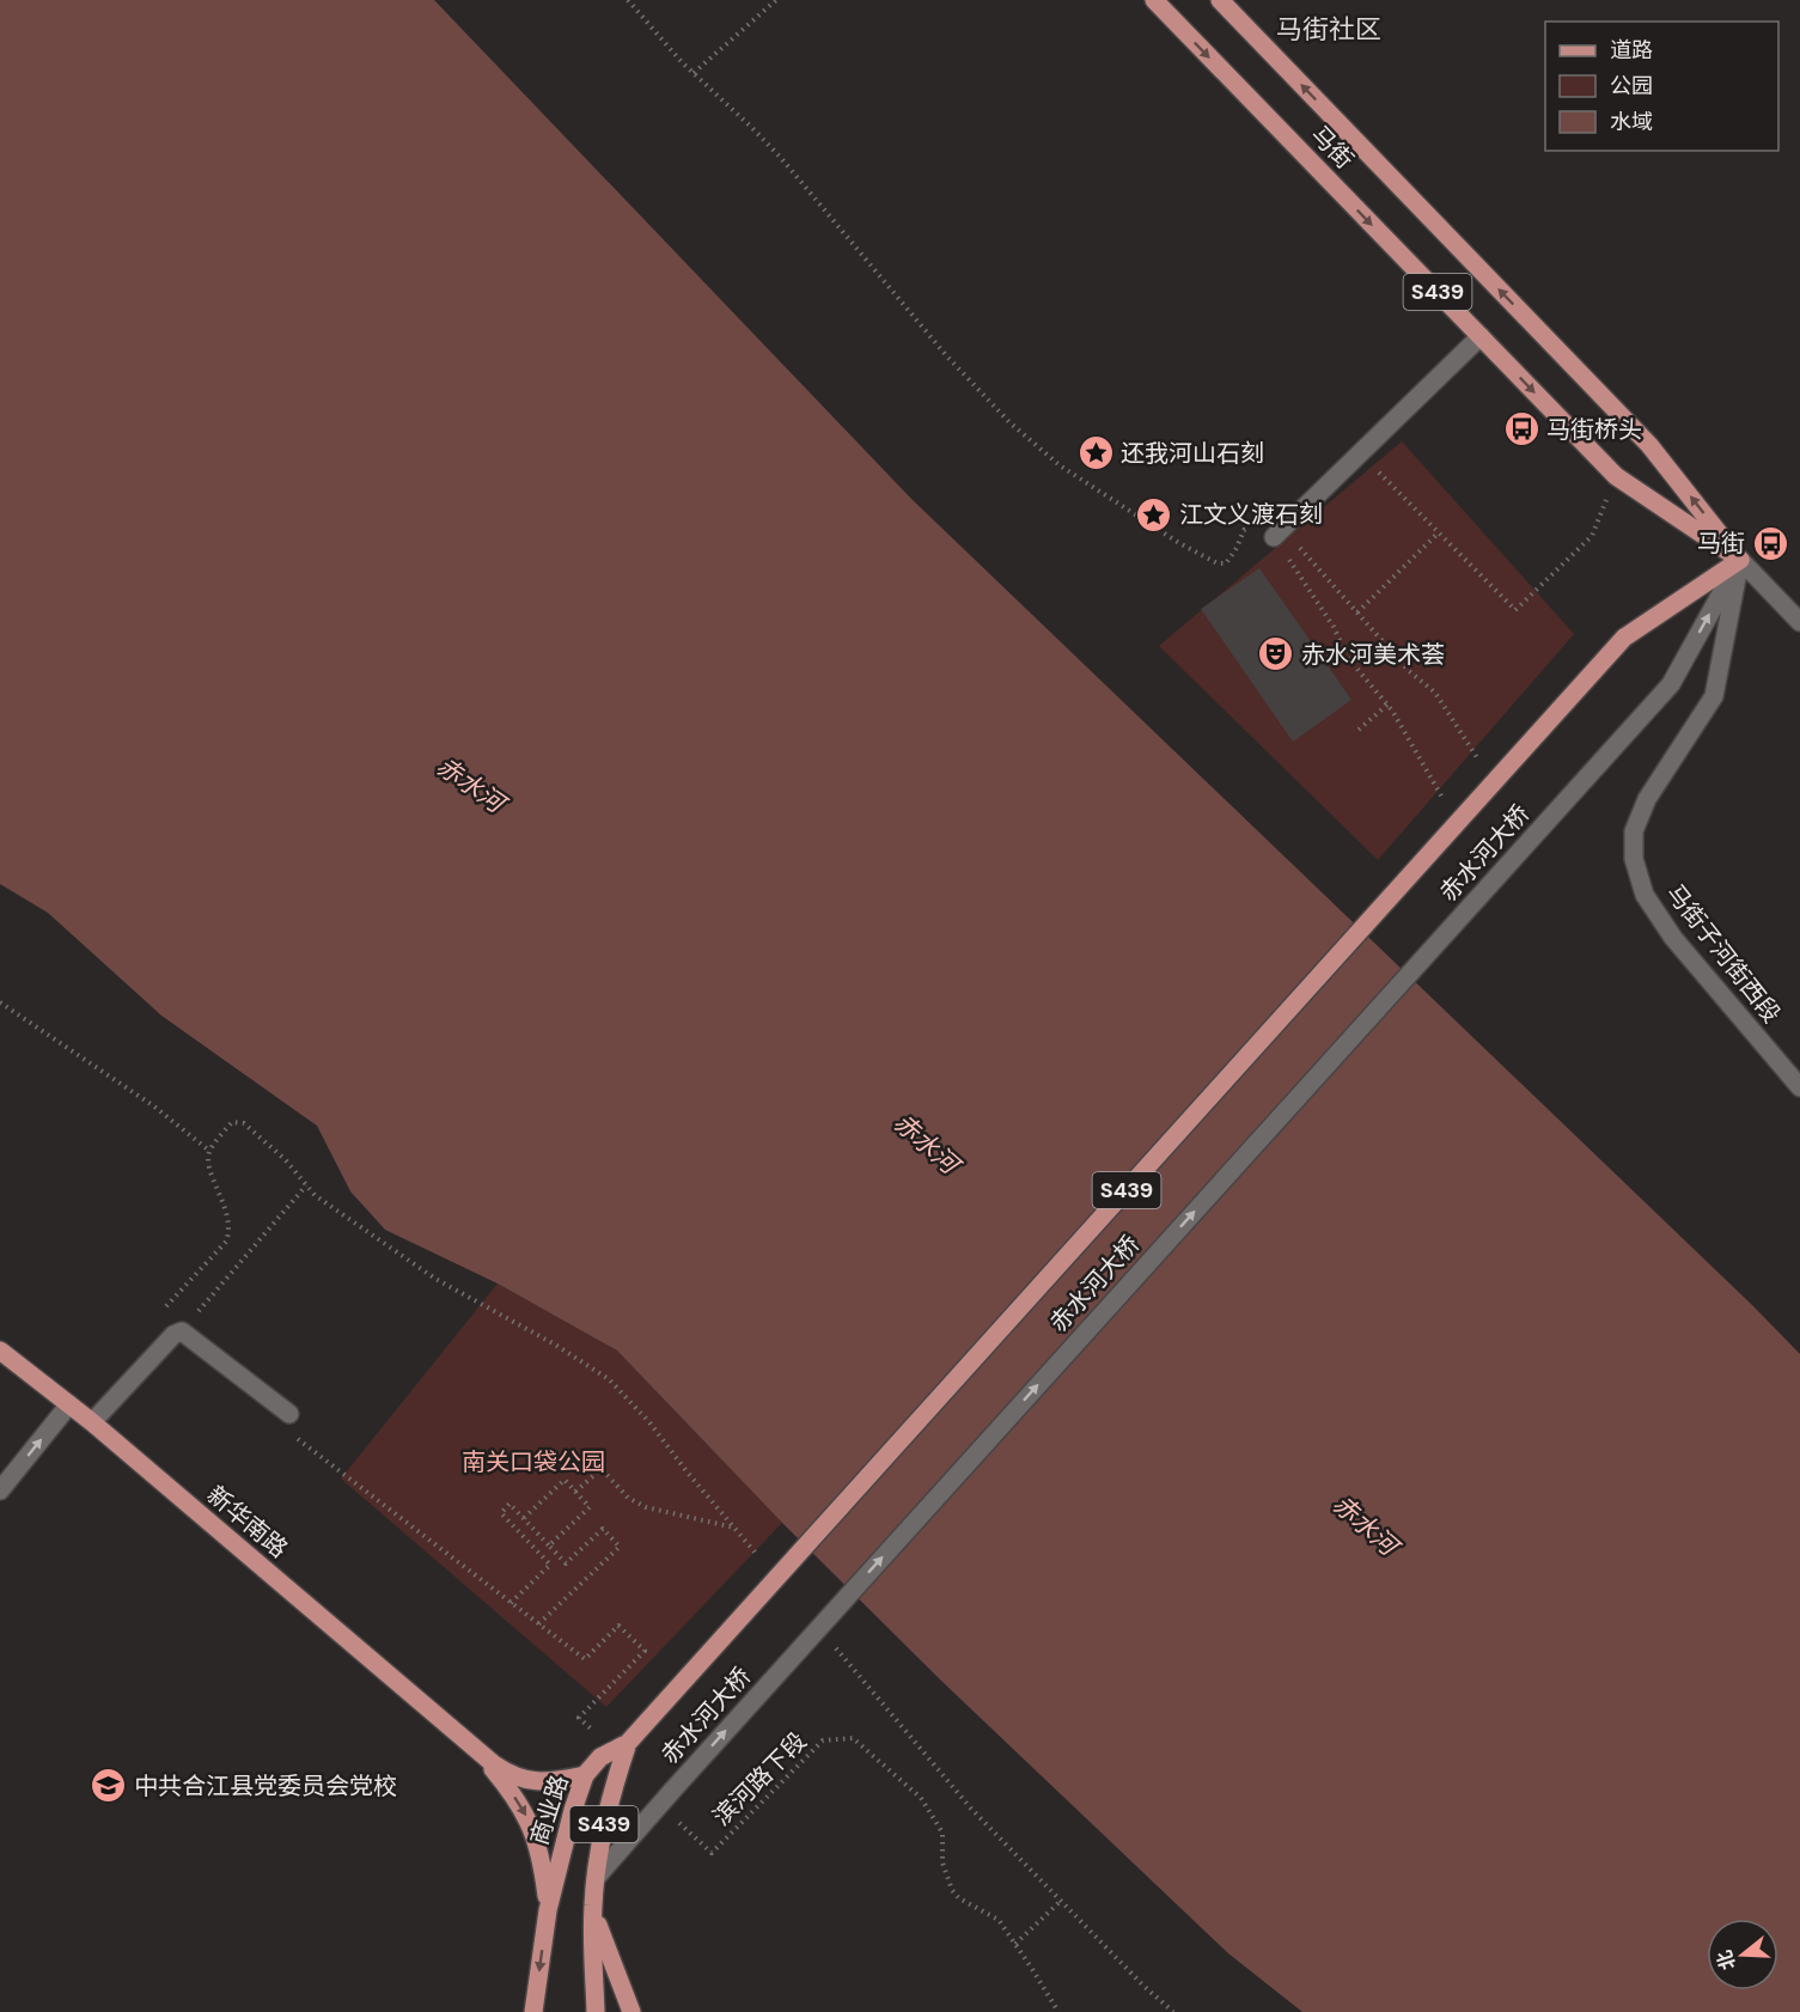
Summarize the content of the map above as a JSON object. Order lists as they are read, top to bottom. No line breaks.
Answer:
{"streets":{"main road":["马街","S439","赤水河大桥","新华南路","商业路"],"street":["马街子河街西段"],"path":["滨河路下段"]},"crossings":[["马街","赤水河大桥"],["马街","马街子河街西段"],["S439","赤水河大桥"],["S439","商业路"],["赤水河大桥","马街子河街西段"],["赤水河大桥","滨河路下段"],["赤水河大桥","商业路"]],"districts":["马街社区"],"water":["赤水河"],"parks":["南关口袋公园"],"places":{"bus stop":["马街桥头","马街"],"place":["还我河山石刻","江文义渡石刻"],"theatre":["赤水河美术荟"],"school or university":["中共合江县党委员会党校"]},"legend":["道路","公园","水域"],"north":"left"}
